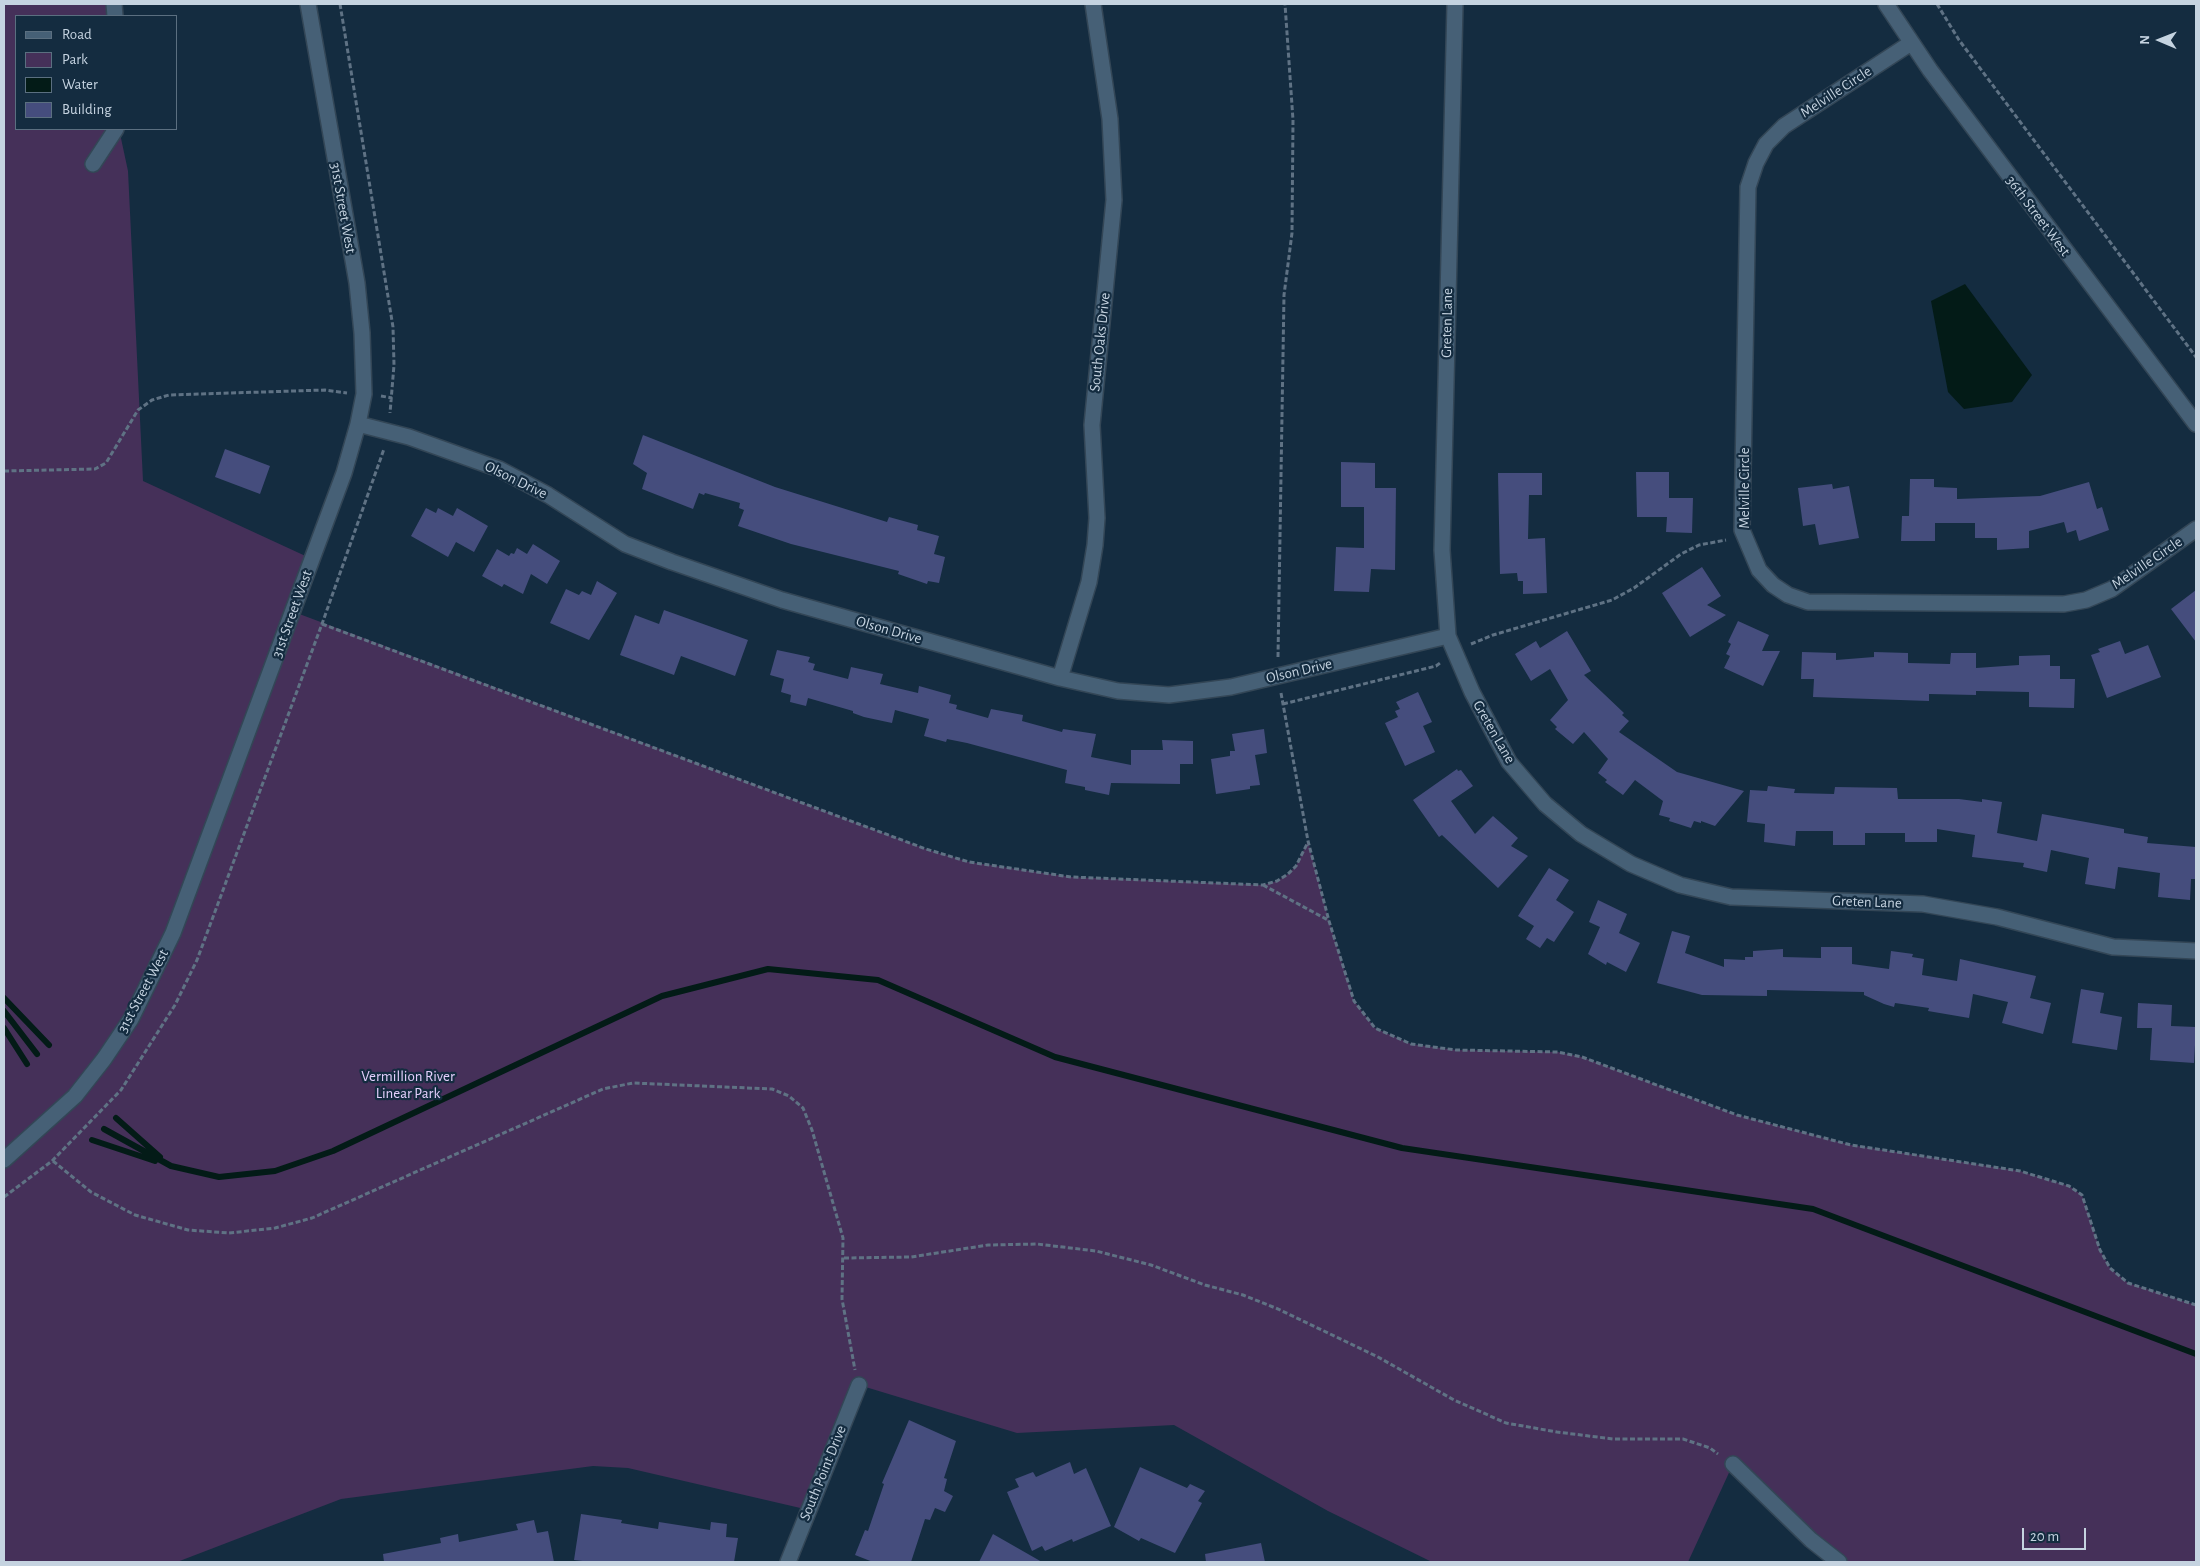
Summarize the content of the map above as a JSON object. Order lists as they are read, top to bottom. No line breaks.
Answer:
{"streets":{"street":["Melville Circle","31st Street West","36th Street West","Greten Lane","South Oaks Drive","Olson Drive","South Point Drive"]},"crossings":[["Melville Circle","36th Street West"],["31st Street West","Olson Drive"],["Greten Lane","Olson Drive"],["South Oaks Drive","Olson Drive"]],"parks":["Vermillion River Linear Park"],"legend":["Road","Park","Water","Building"],"scale_bar":"20 m","north":"left"}
